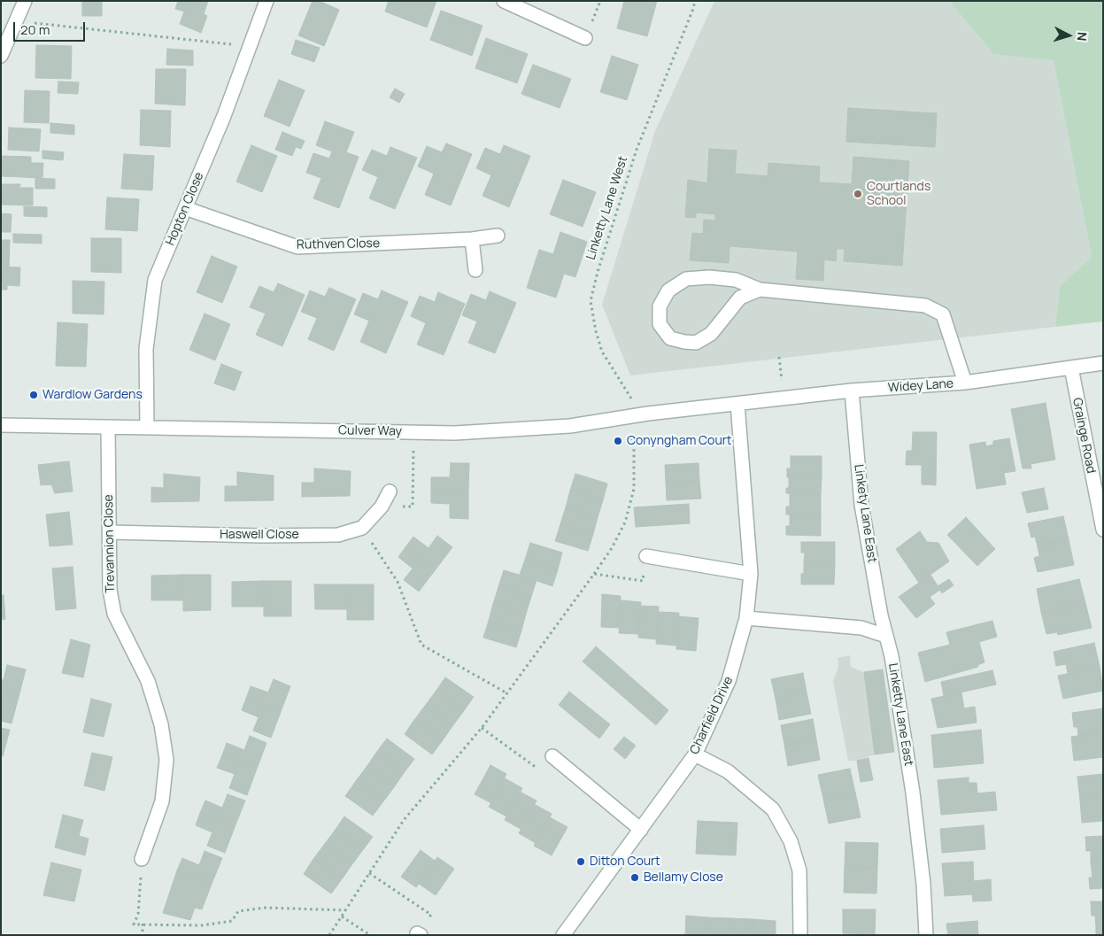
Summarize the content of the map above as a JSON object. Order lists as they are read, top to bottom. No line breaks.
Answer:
{"streets":{"street":["Hopton Close","Ruthven Close","Widey Lane","Culver Way","Grainge Road","Linkety Lane East","Haswell Close","Trevannion Close","Linketty Lane East","Charfield Drive"],"path":["Linketty Lane West"]},"crossings":[["Linketty Lane West","Culver Way"],["Hopton Close","Ruthven Close"],["Hopton Close","Culver Way"],["Widey Lane","Culver Way"],["Widey Lane","Grainge Road"],["Widey Lane","Linkety Lane East"],["Widey Lane","Charfield Drive"],["Culver Way","Trevannion Close"],["Culver Way","Charfield Drive"],["Linkety Lane East","Linketty Lane East"],["Haswell Close","Trevannion Close"]],"places":["Courtlands School","Wardlow Gardens","Conyngham Court","Ditton Court","Bellamy Close"],"scale_bar":"20 m","north":"right"}
